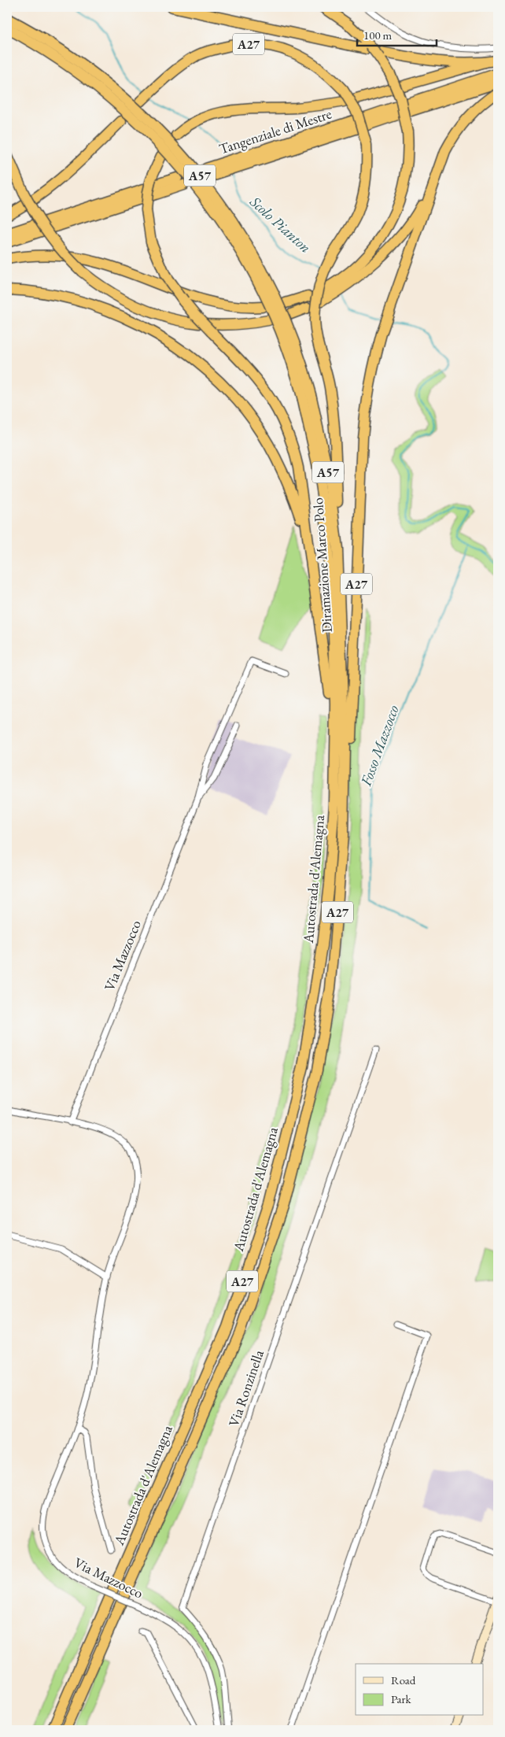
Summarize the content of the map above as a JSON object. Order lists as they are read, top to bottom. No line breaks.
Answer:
{"streets":{"highway":["A27","Tangenziale di Mestre","A57","Diramazione Marco Polo","Autostrada d'Alemagna"],"street":["Via Mazzocco","Via Ronzinella"]},"crossings":[["A27","A57"],["A27","Diramazione Marco Polo"],["A27","Autostrada d'Alemagna"],["Diramazione Marco Polo","Autostrada d'Alemagna"]],"water":["Scolo Pianton","Fosso Mazzocco"],"legend":["Road","Park"],"scale_bar":"100 m"}
